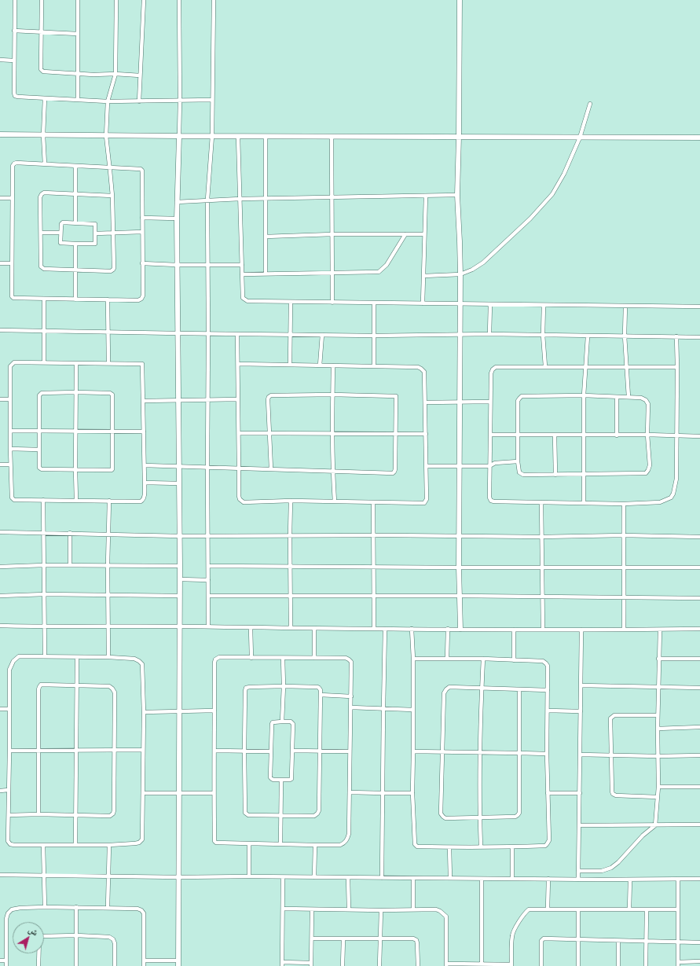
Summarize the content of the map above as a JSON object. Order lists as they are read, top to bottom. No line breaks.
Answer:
{"north":"top right"}
